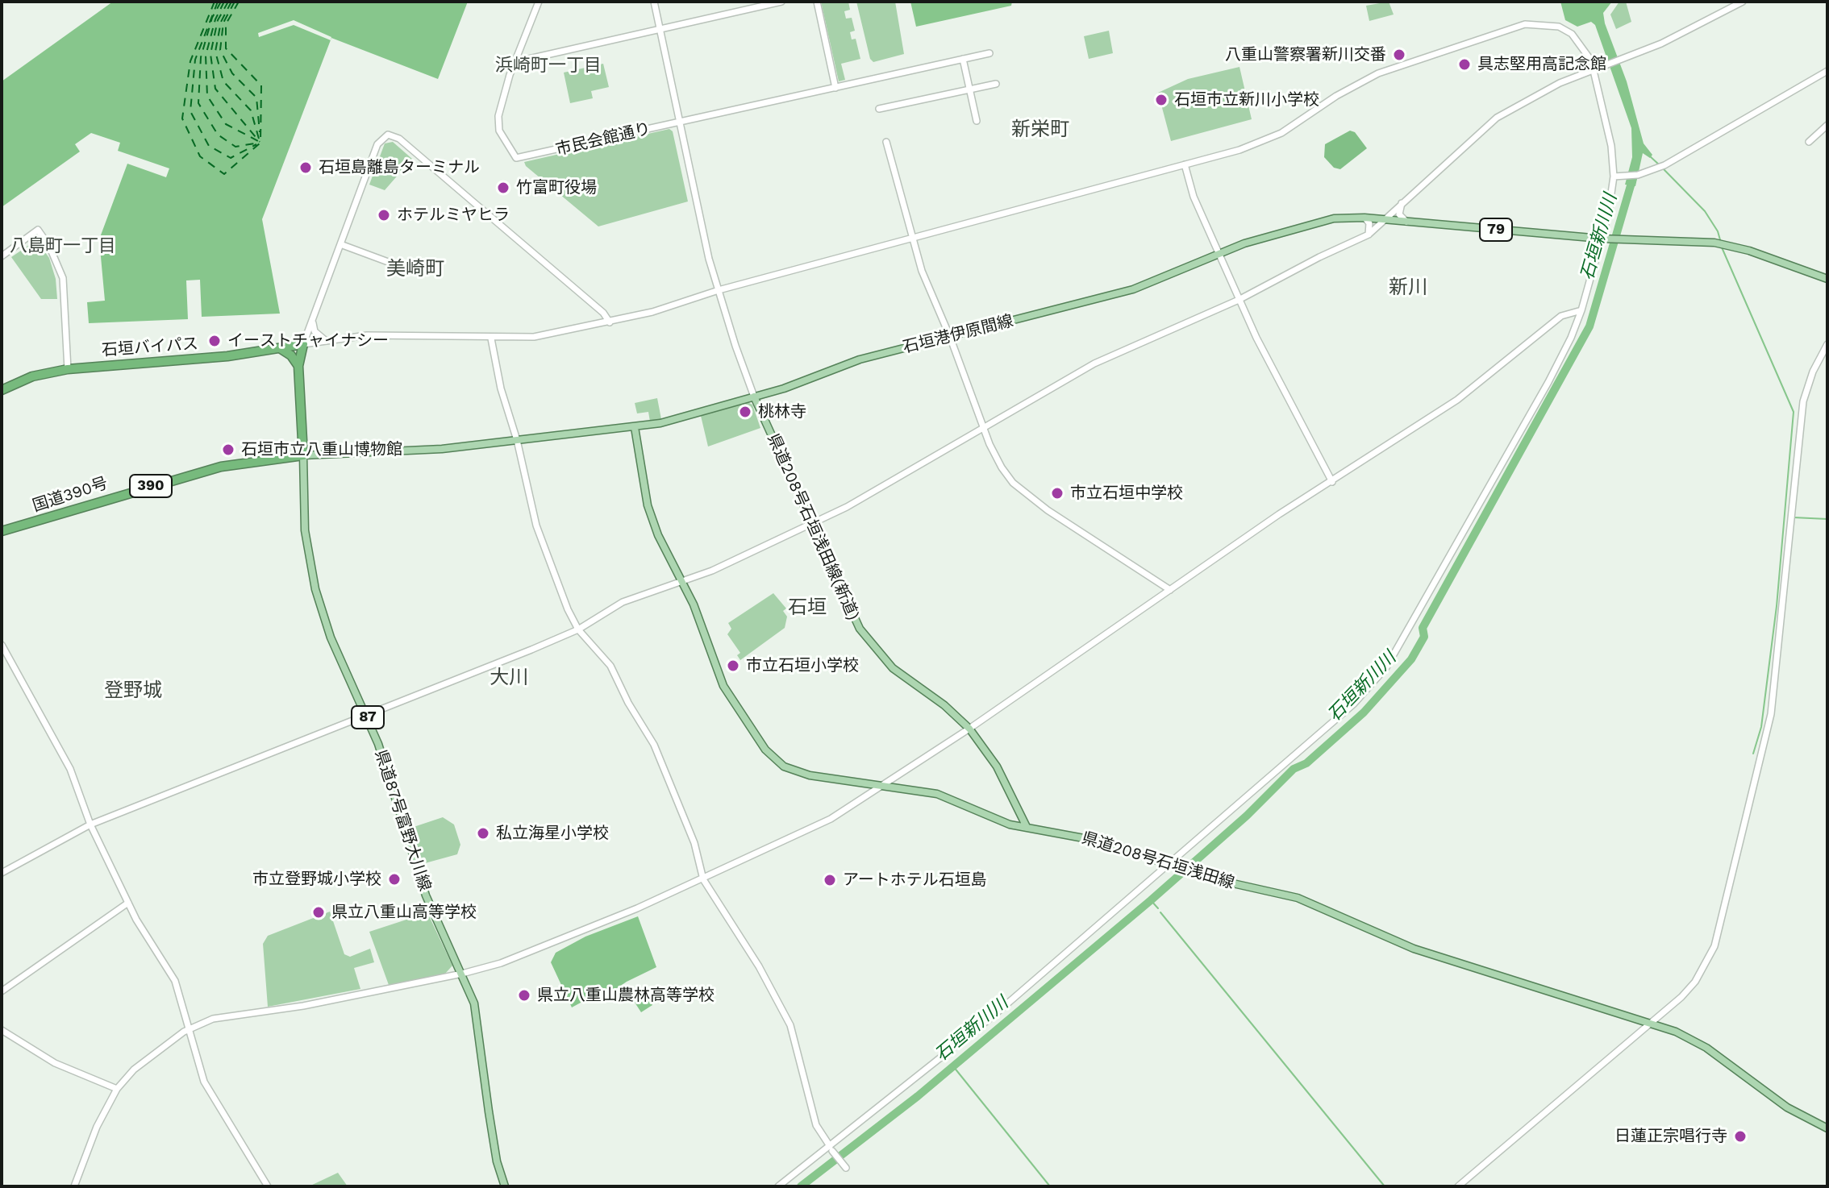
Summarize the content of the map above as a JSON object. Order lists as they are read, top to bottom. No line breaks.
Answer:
{"streets":{"highway":["石垣バイパス","390","国道390号"],"main road":["79","石垣港伊原間線","県道208号石垣浅田線(新道)","87","県道87号富野大川線","県道208号石垣浅田線"],"street":["市民会館通り"]},"crossings":[["79","石垣港伊原間線"],["石垣港伊原間線","国道390号"],["石垣港伊原間線","県道208号石垣浅田線(新道)"],["石垣港伊原間線","県道87号富野大川線"],["石垣港伊原間線","県道208号石垣浅田線"],["国道390号","県道87号富野大川線"],["県道208号石垣浅田線(新道)","県道208号石垣浅田線"]],"districts":["浜崎町一丁目","新栄町","八島町一丁目","美崎町","新川","石垣","大川","登野城"],"water":["石垣新川川"],"places":["八重山警察署新川交番","具志堅用高記念館","石垣市立新川小学校","石垣島離島ターミナル","竹富町役場","ホテルミヤヒラ","イーストチャイナシー","桃林寺","石垣市立八重山博物館","市立石垣中学校","市立石垣小学校","私立海星小学校","市立登野城小学校","アートホテル石垣島","県立八重山高等学校","県立八重山農林高等学校","日蓮正宗唱行寺"]}
